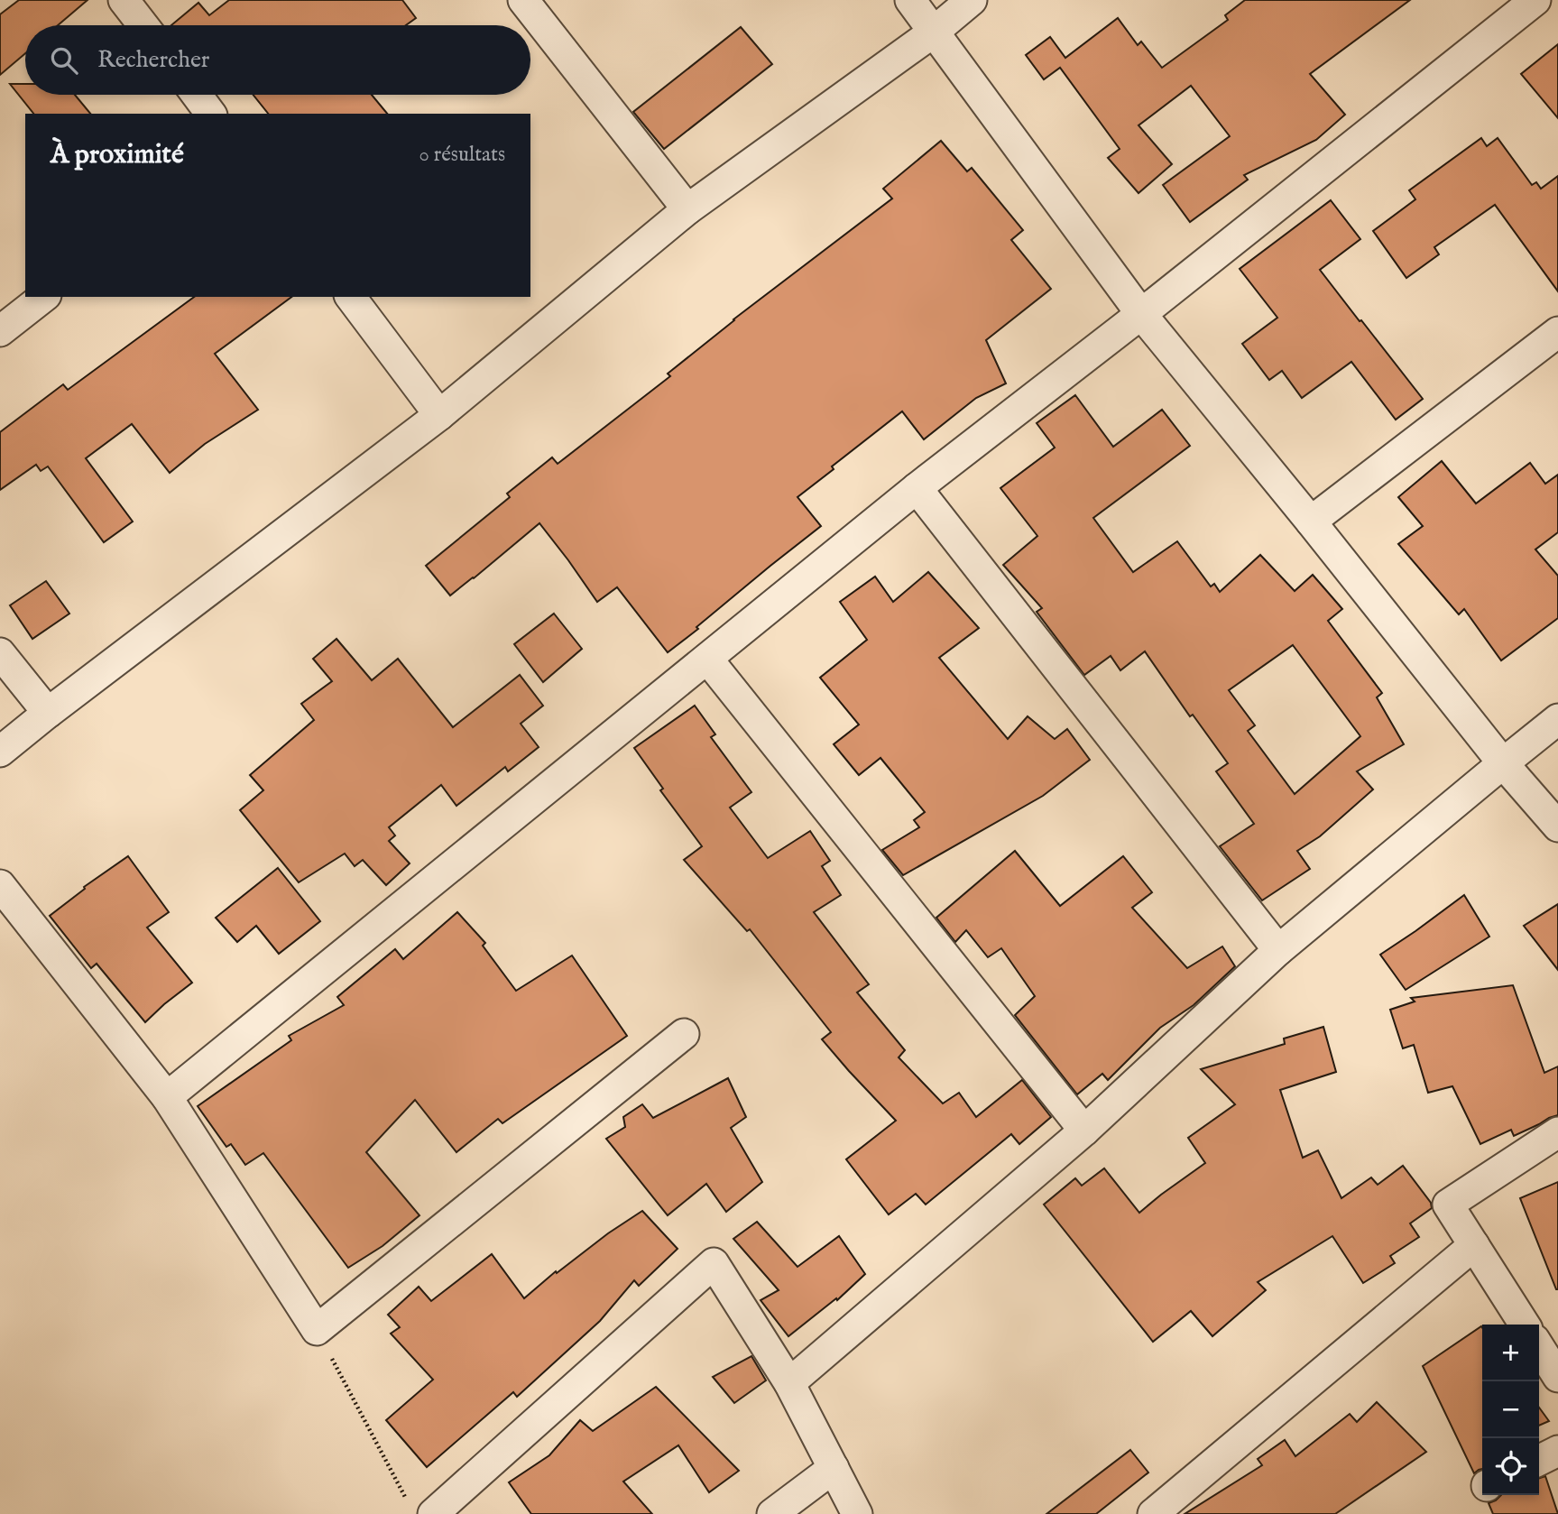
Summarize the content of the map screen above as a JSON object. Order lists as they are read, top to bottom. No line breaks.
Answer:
{"page":{"search":"Rechercher","heading":["À proximité","0 résultats"],"map_buttons":["+","−"]}}
